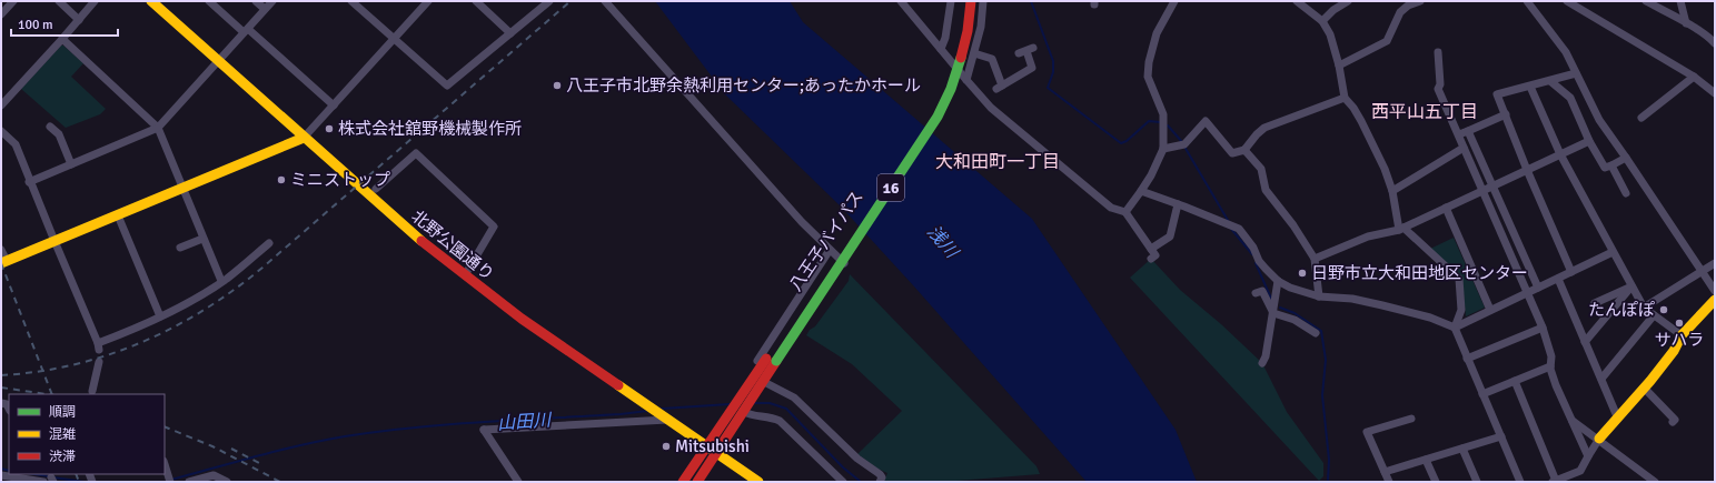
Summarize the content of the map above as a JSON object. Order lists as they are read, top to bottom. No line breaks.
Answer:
{"streets":{"main road":["16","八王子バイパス","北野公園通り"]},"crossings":[["八王子バイパス","北野公園通り"]],"districts":["西平山五丁目","大和田町一丁目"],"water":["浅川","山田川"],"places":["八王子市北野余熱利用センター;あったかホール","株式会社舘野機械製作所","ミニストップ","日野市立大和田地区センター","たんぽぽ","サハラ","Mitsubishi"],"legend":["順調","混雑","渋滞"],"scale_bar":"100 m"}
